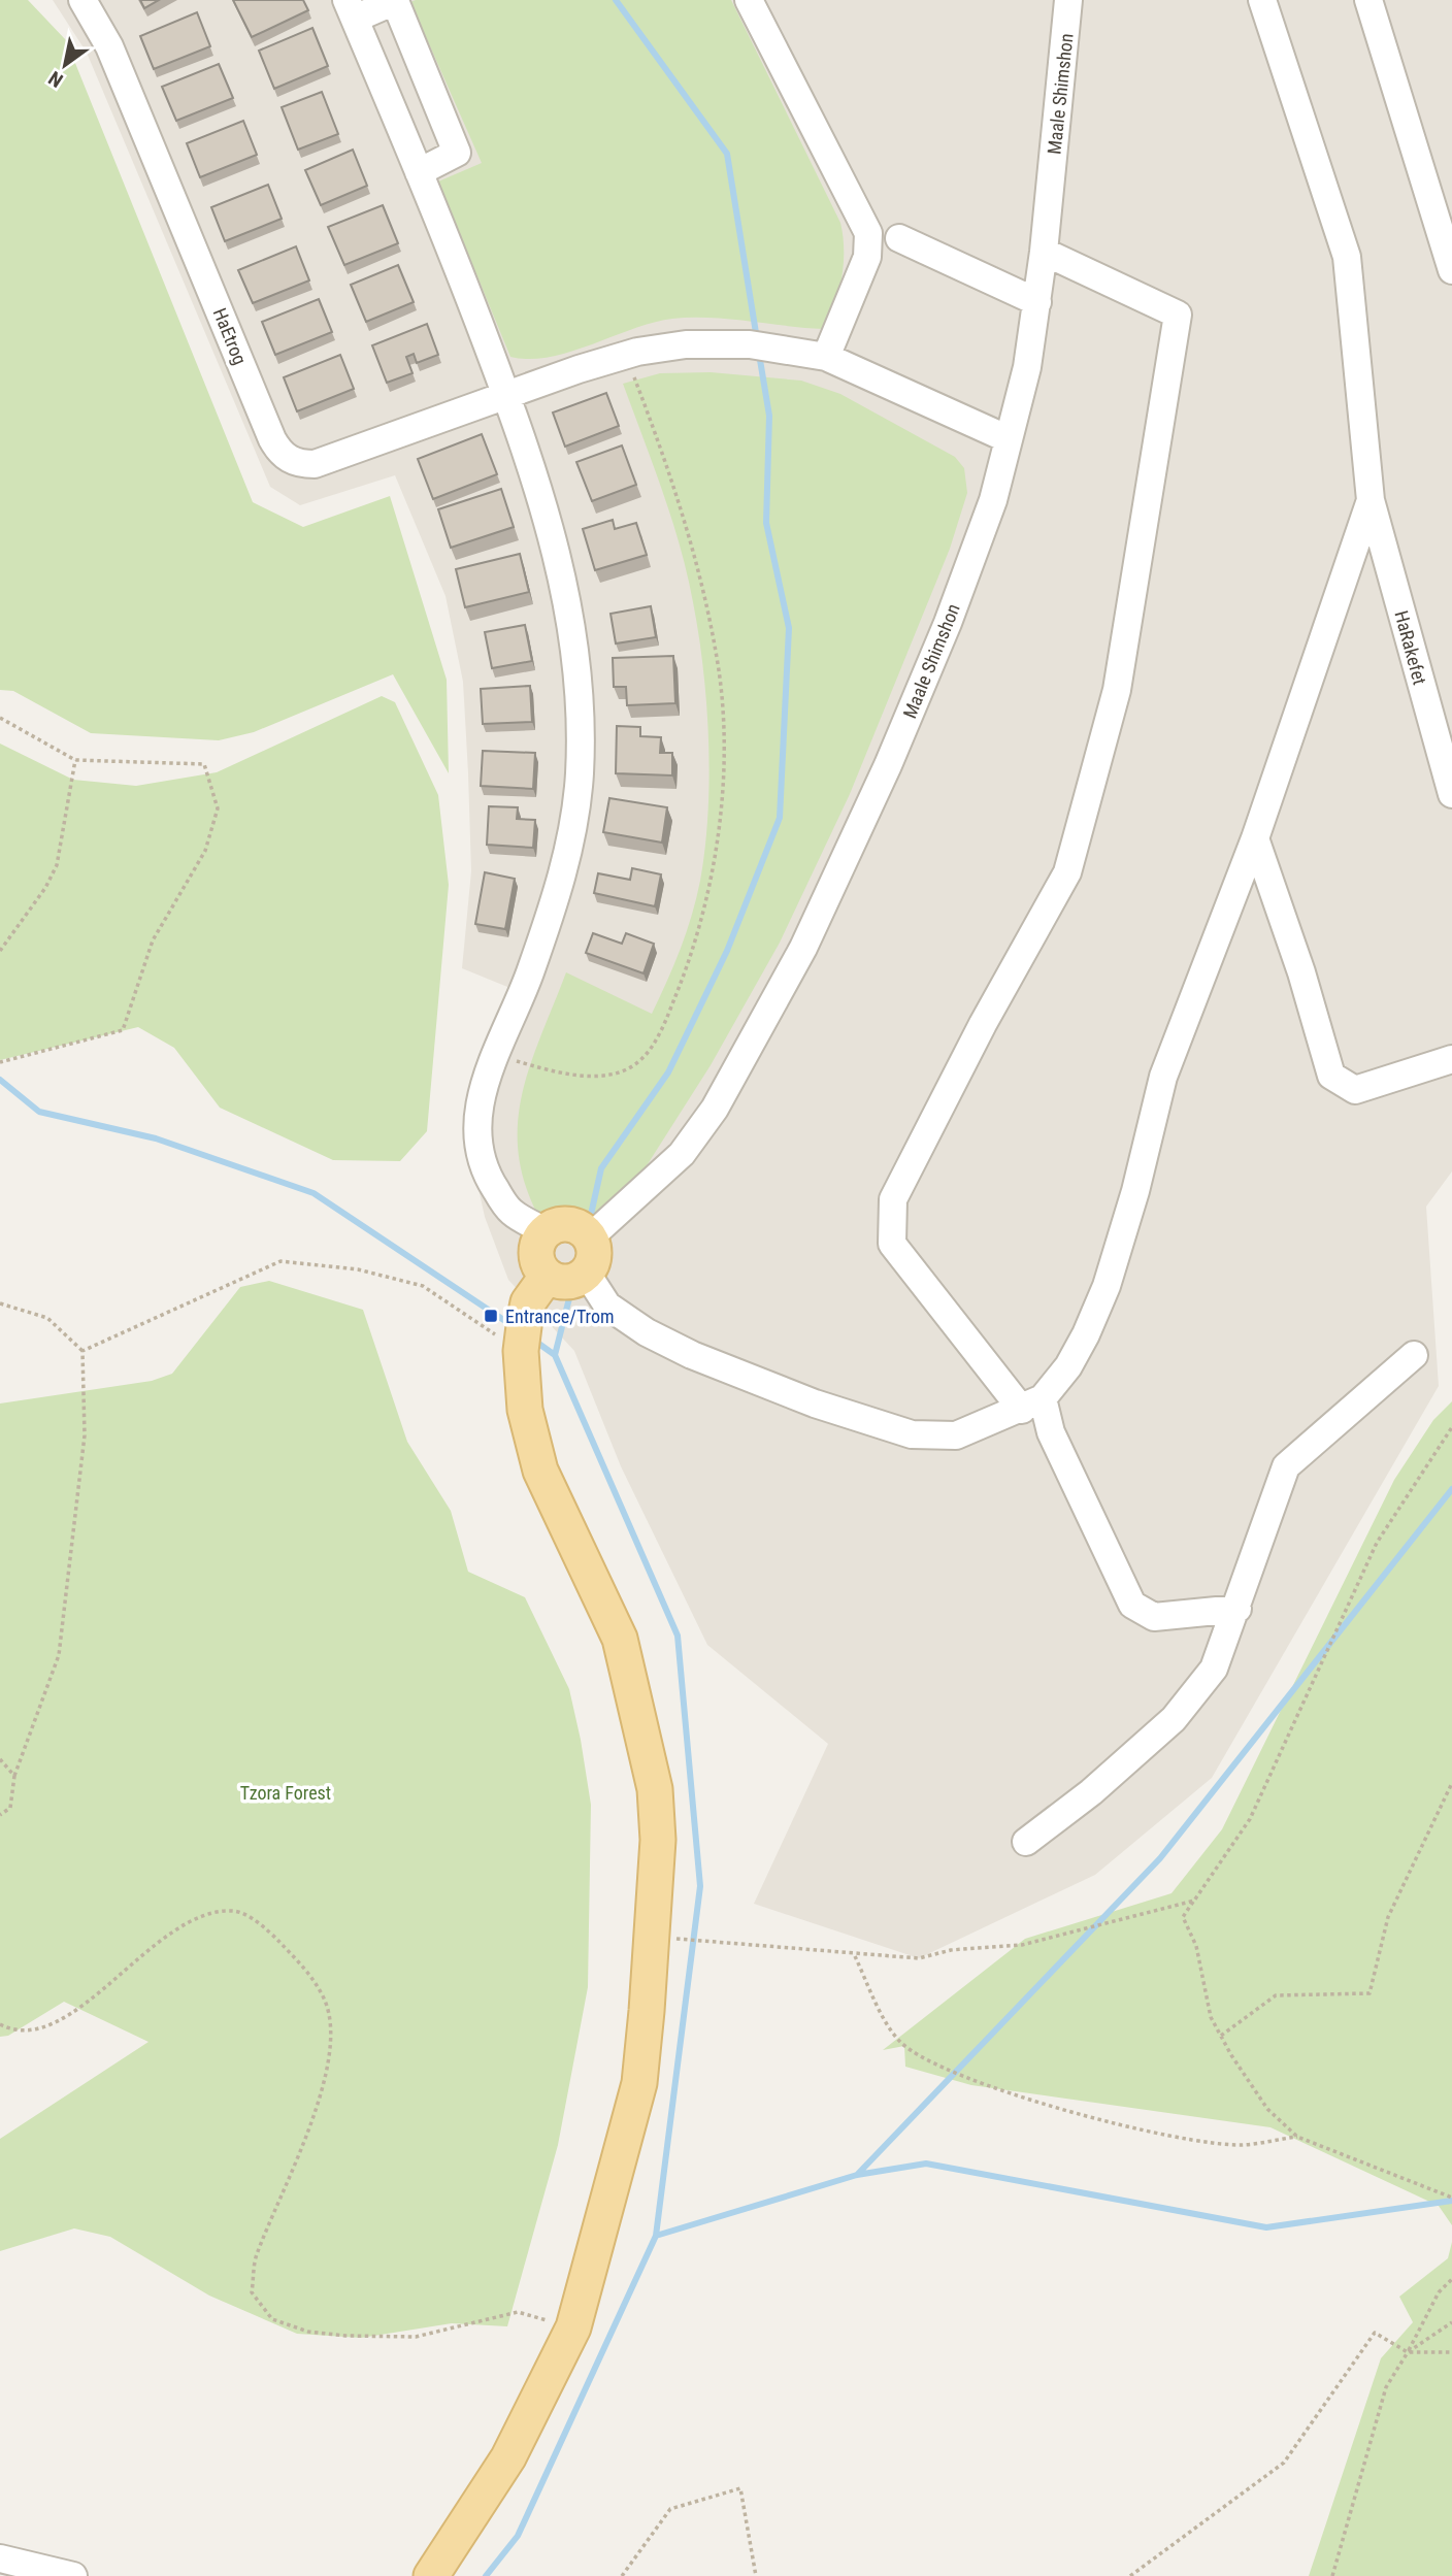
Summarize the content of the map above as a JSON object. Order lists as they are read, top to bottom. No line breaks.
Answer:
{"streets":{"street":["Maale Shimshon","HaEtrog","HaRakefet"]},"parks":["Tzora Forest"],"places":{"transit":["Entrance/Trom"]},"north":"bottom left"}
